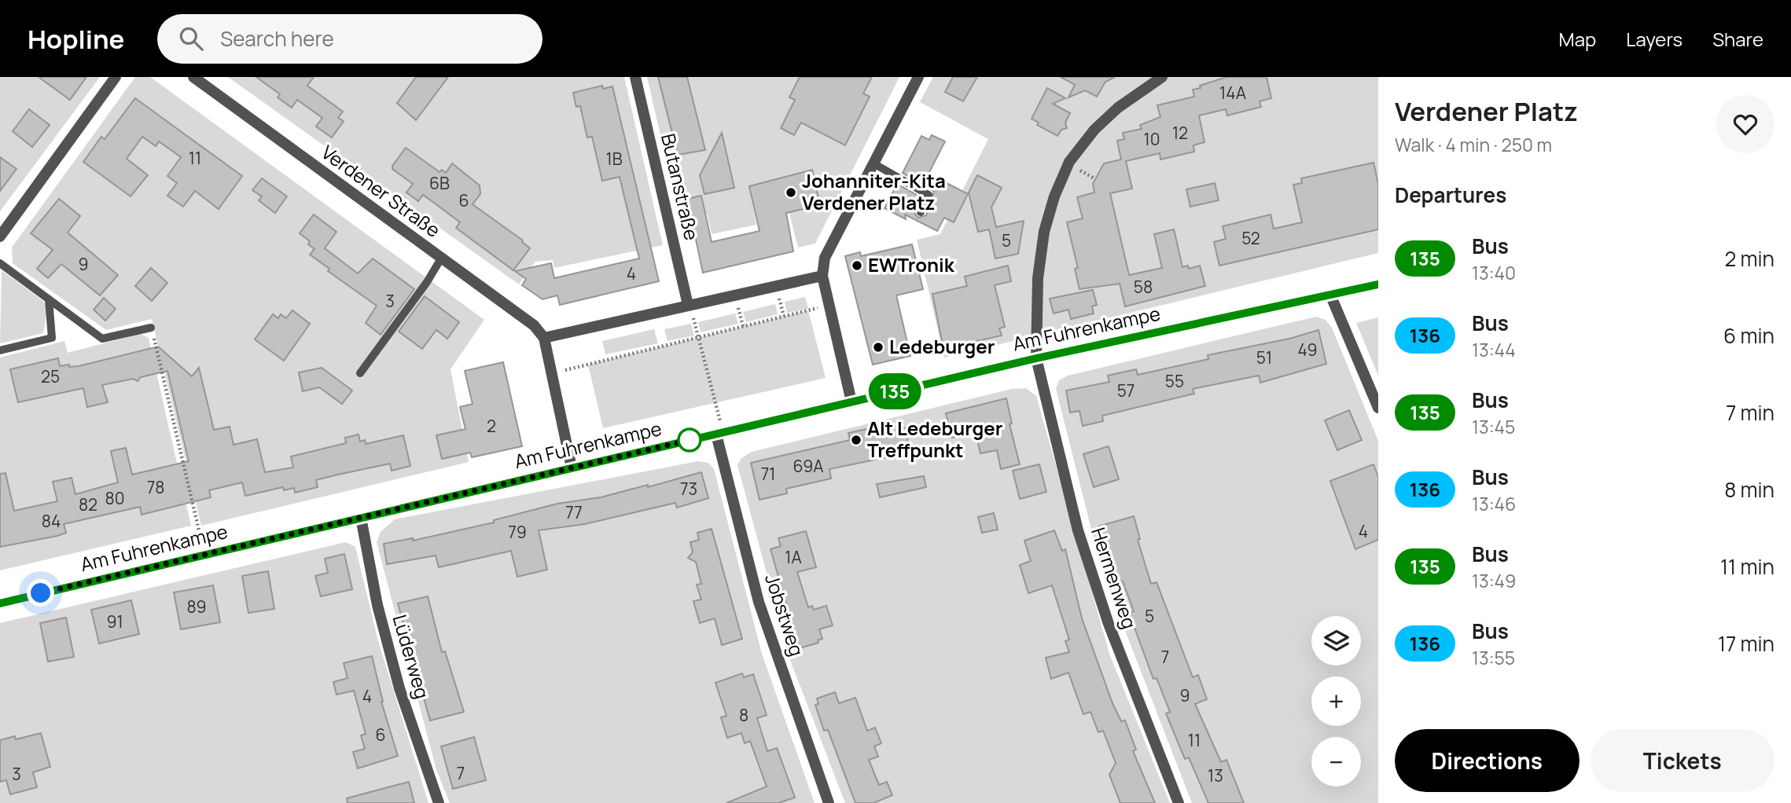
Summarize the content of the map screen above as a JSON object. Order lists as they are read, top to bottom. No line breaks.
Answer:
{"streets":{"street":["Butanstraße","Verdener Straße","Am Fuhrenkampe","Hermenweg","Jobstweg","Lüderweg"]},"crossings":[["Am Fuhrenkampe","Hermenweg"],["Am Fuhrenkampe","Jobstweg"],["Am Fuhrenkampe","Lüderweg"]],"places":["Johanniter-Kita Verdener Platz","EWTronik","Ledeburger","Alt Ledeburger Treffpunkt"],"lines":["bus line 135"],"house_numbers":["14A","12","10","11","1B","6B","6","52","5","9","4","58","3","49","51","25","55","57","2","69A","71","78","73","80","82","77","84","4","79","1A","89","5","91","7","9","4","8","6","11","7","3","13"],"page":{"header":"Hopline","search":"Search here","nav":["Map","Layers","Share"],"on_map":"135","heading":[["Verdener Platz","Walk · 4 min · 250 m"],"Departures"],"list":[{"mark":"135","name":"Bus","note":"13:40","value":"2 min"},{"mark":"136","name":"Bus","note":"13:44","value":"6 min"},{"mark":"135","name":"Bus","note":"13:45","value":"7 min"},{"mark":"136","name":"Bus","note":"13:46","value":"8 min"},{"mark":"135","name":"Bus","note":"13:49","value":"11 min"},{"mark":"136","name":"Bus","note":"13:55","value":"17 min"}],"map_buttons":["+","−"],"buttons":["Directions","Tickets"]}}
